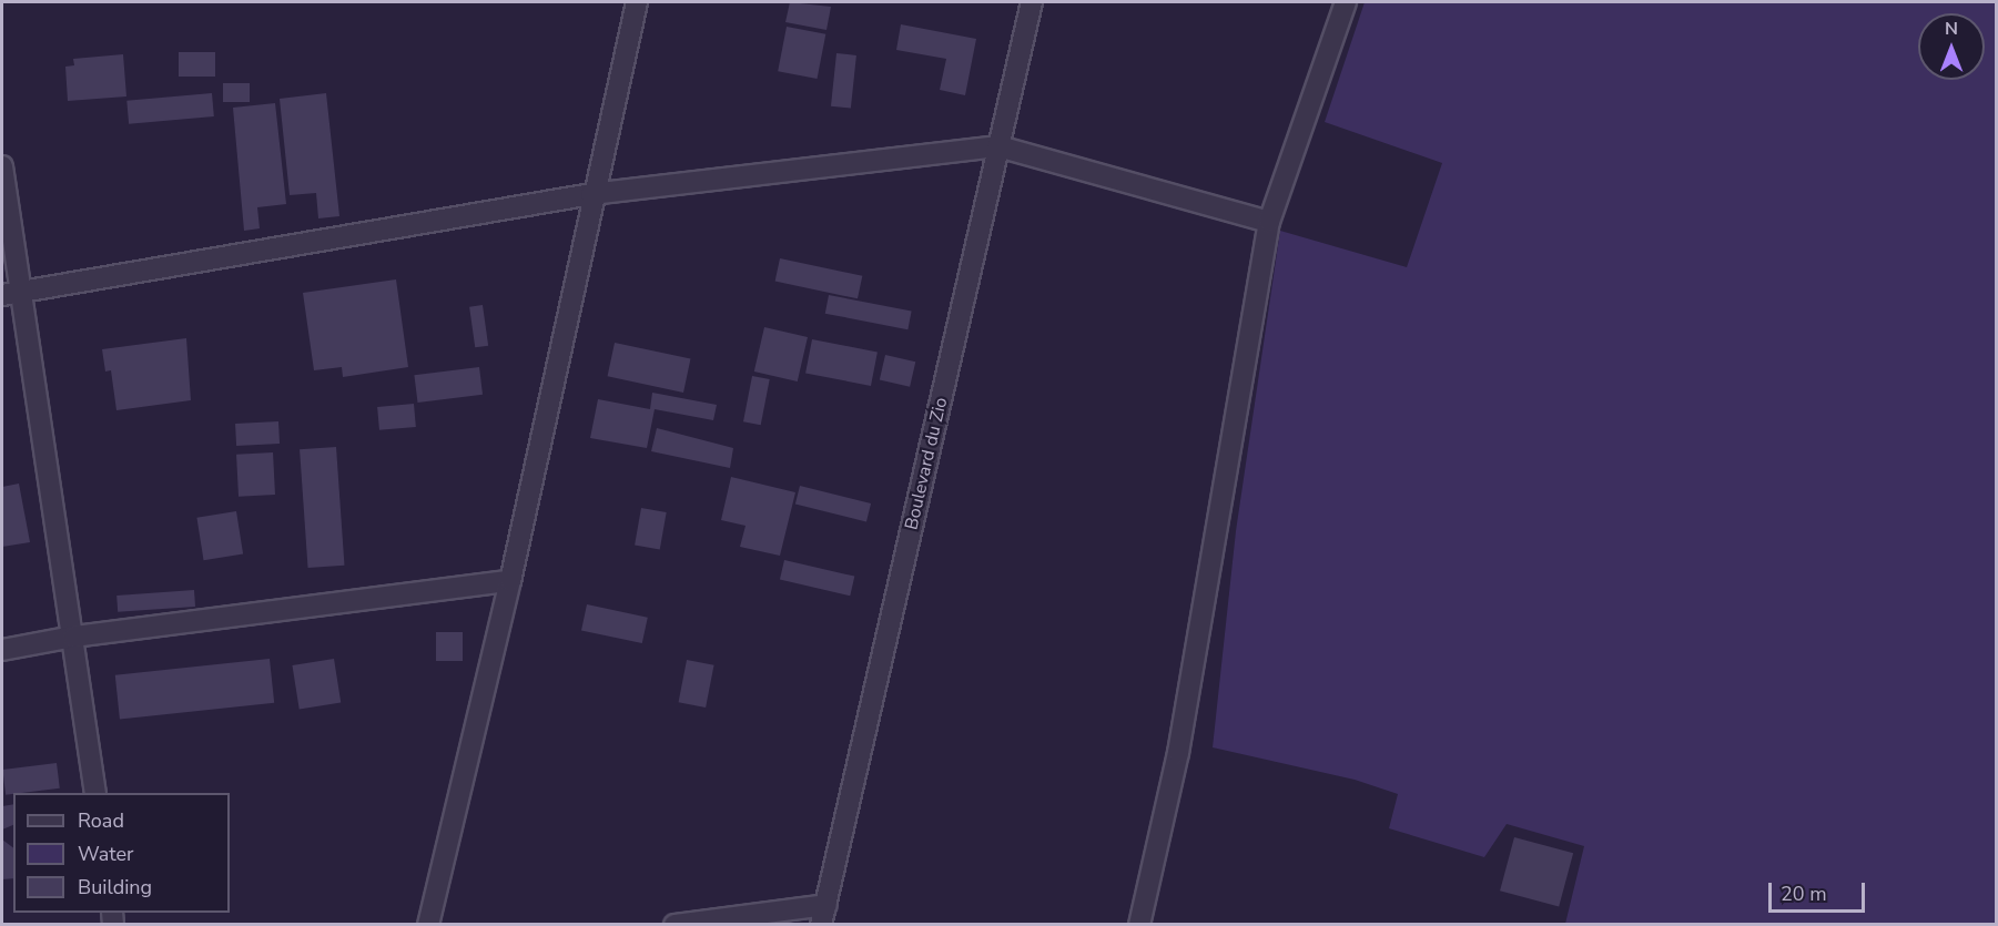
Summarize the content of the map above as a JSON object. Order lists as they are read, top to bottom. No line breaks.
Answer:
{"streets":{"street":["Boulevard du Zio"]},"legend":["Road","Water","Building"],"scale_bar":"20 m","north":"top"}
